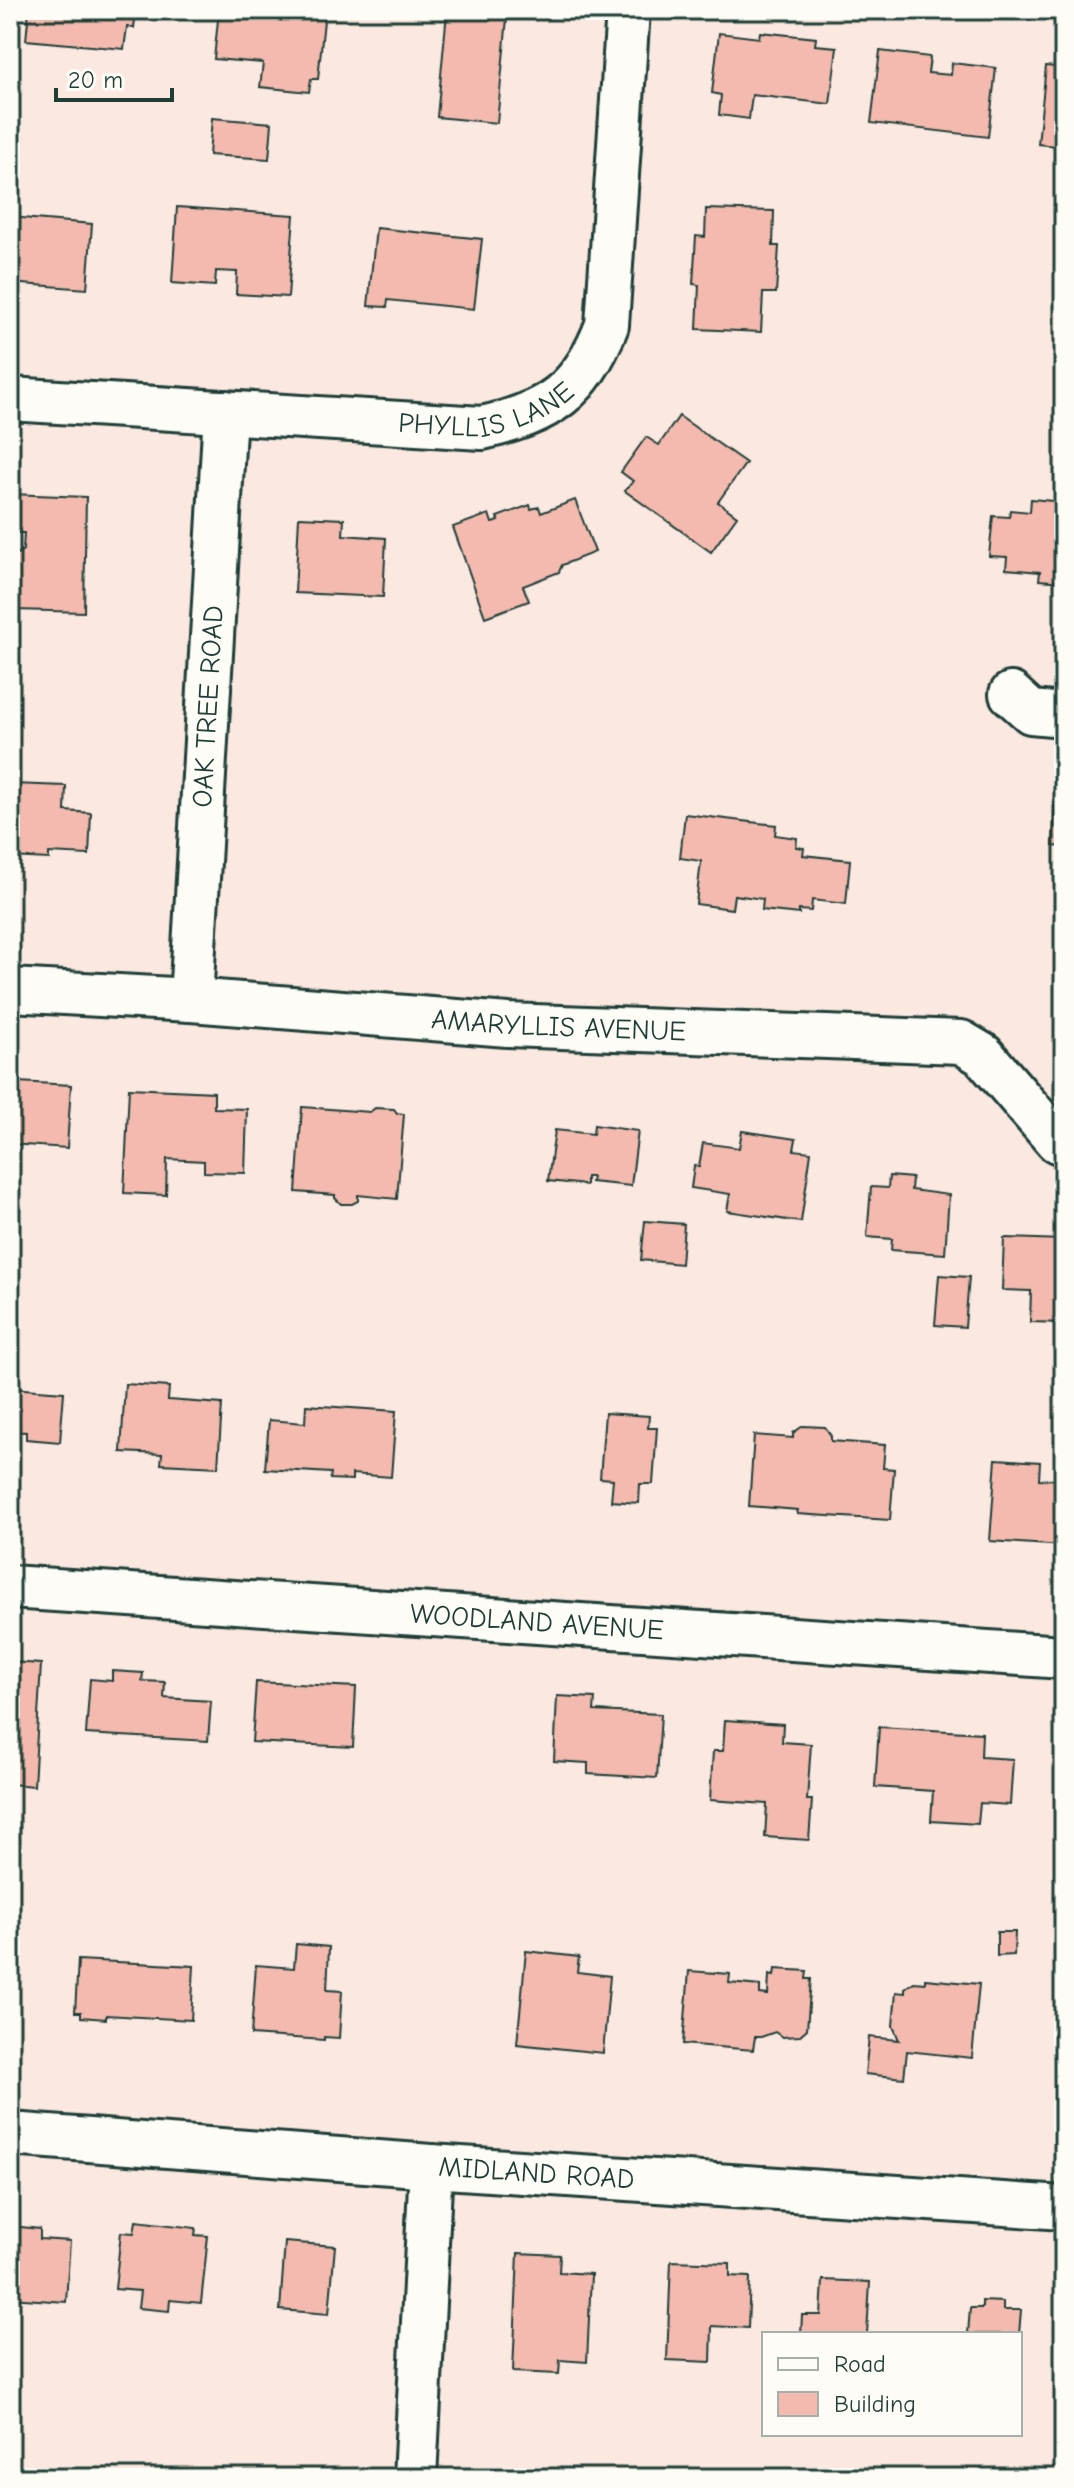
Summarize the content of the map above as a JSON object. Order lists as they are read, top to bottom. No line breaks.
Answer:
{"streets":{"street":["PHYLLIS LANE","OAK TREE ROAD","AMARYLLIS AVENUE","WOODLAND AVENUE","MIDLAND ROAD"]},"crossings":[["PHYLLIS LANE","OAK TREE ROAD"],["OAK TREE ROAD","AMARYLLIS AVENUE"]],"legend":["Road","Building"],"scale_bar":"20 m"}
